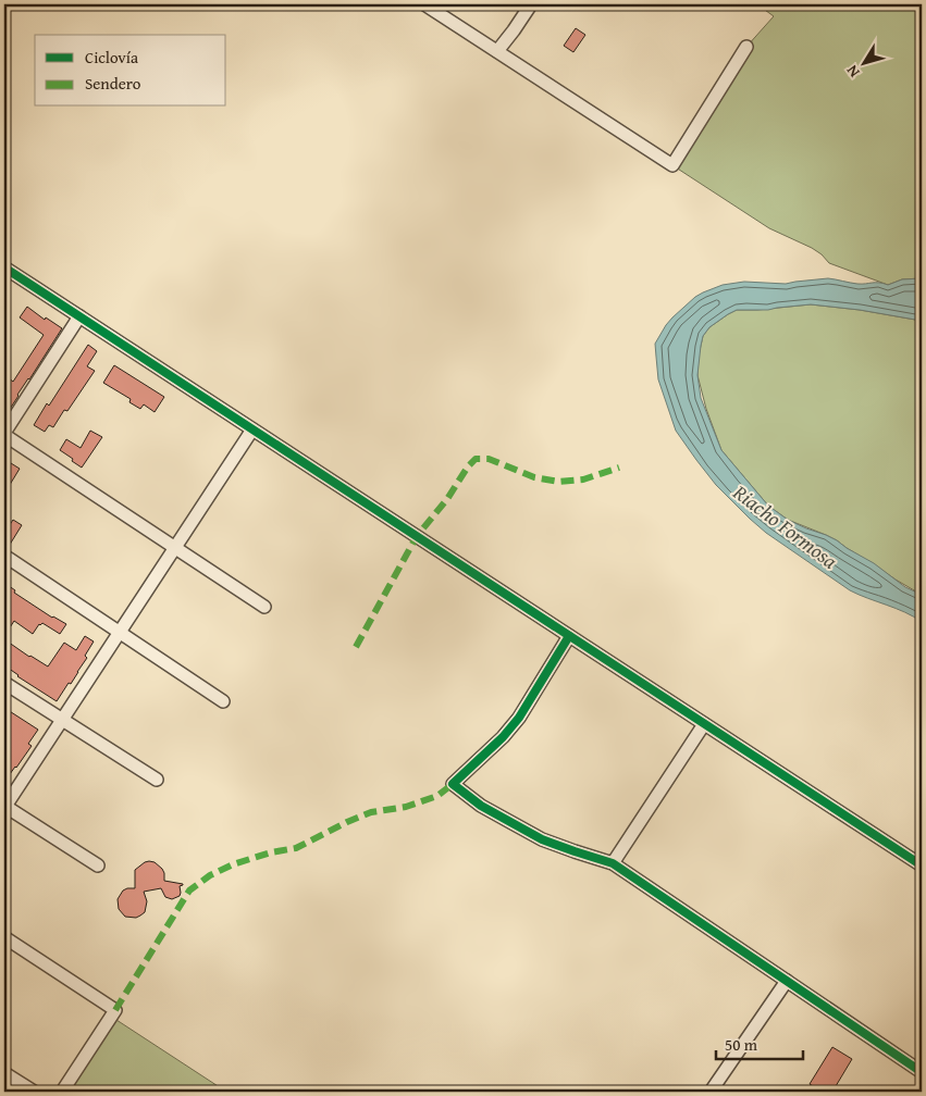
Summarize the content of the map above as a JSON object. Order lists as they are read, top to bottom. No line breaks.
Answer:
{"water":["Riacho Formosa"],"legend":["Ciclovía","Sendero"],"scale_bar":"50 m","north":"bottom left"}
